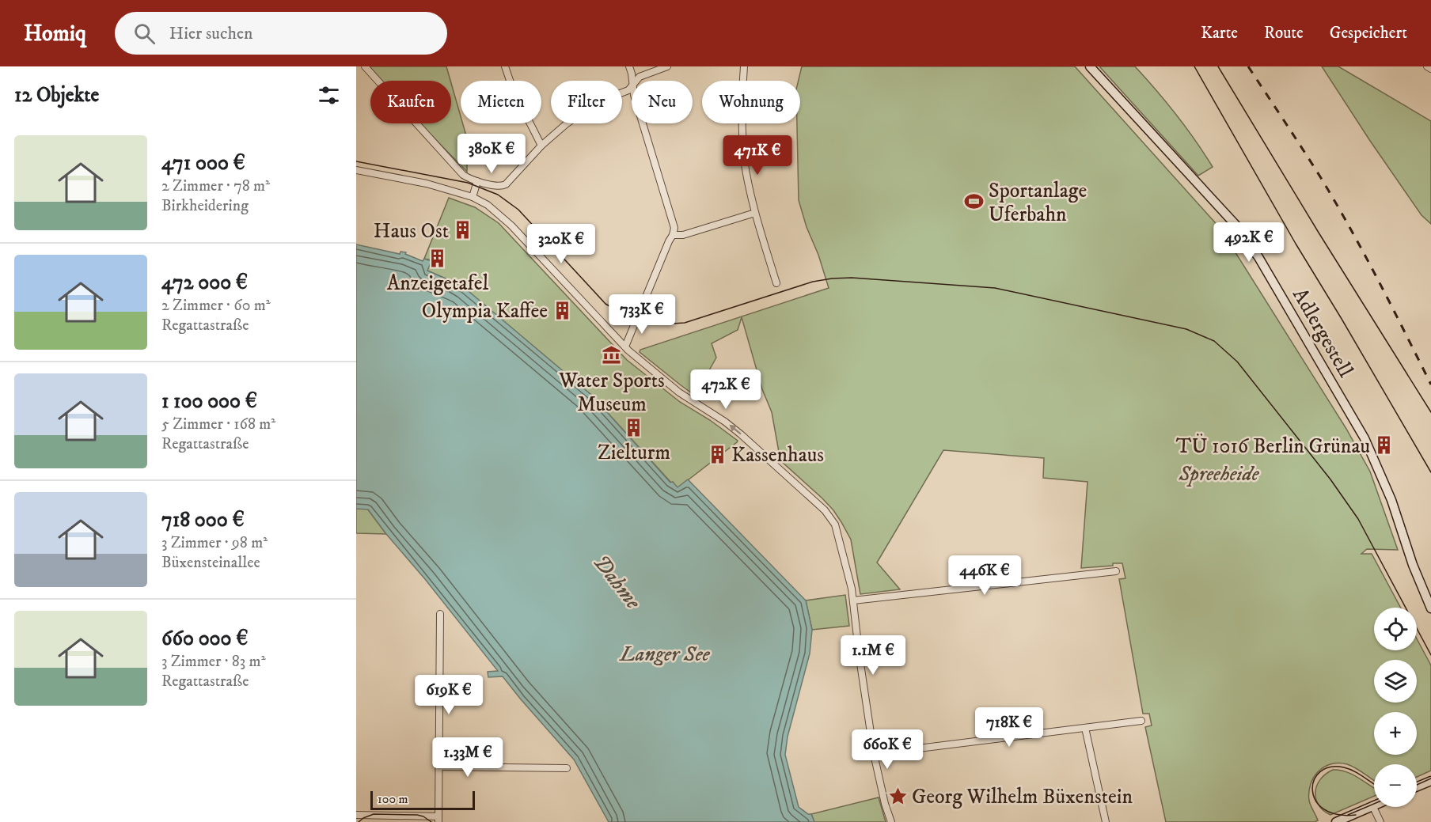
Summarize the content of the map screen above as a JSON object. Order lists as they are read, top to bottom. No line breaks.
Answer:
{"streets":{"main road":["Adlergestell"]},"water":["Dahme","Langer See"],"parks":["Spreeheide"],"places":{"sports":["Sportanlage Uferbahn"],"building":["Haus Ost","Anzeigetafel","Olympia Kaffee","Zielturm","TÜ 1016 Berlin Grünau","Kassenhaus"],"museum":["Water Sports Museum"],"place":["Georg Wilhelm Büxenstein"]},"scale_bar":"100 m","page":{"header":"Homiq","search":"Hier suchen","nav":["Karte","Route","Gespeichert"],"heading":"12 Objekte","chip":["Kaufen","Mieten","Filter","Neu","Wohnung"],"list":[{"name":"471 000 €","note":"2 Zimmer · 78 m² · Birkheidering"},{"name":"472 000 €","note":"2 Zimmer · 60 m² · Regattastraße"},{"name":"1 100 000 €","note":"5 Zimmer · 168 m² · Regattastraße"},{"name":"718 000 €","note":"3 Zimmer · 98 m² · Büxensteinallee"},{"name":"660 000 €","note":"3 Zimmer · 83 m² · Regattastraße"}],"price":["380K €","471K €","492K €","320K €","733K €","472K €","446K €","1.1M €","619K €","718K €","660K €","1.33M €"],"map_buttons":["+","−"],"scale":"100 m"}}
